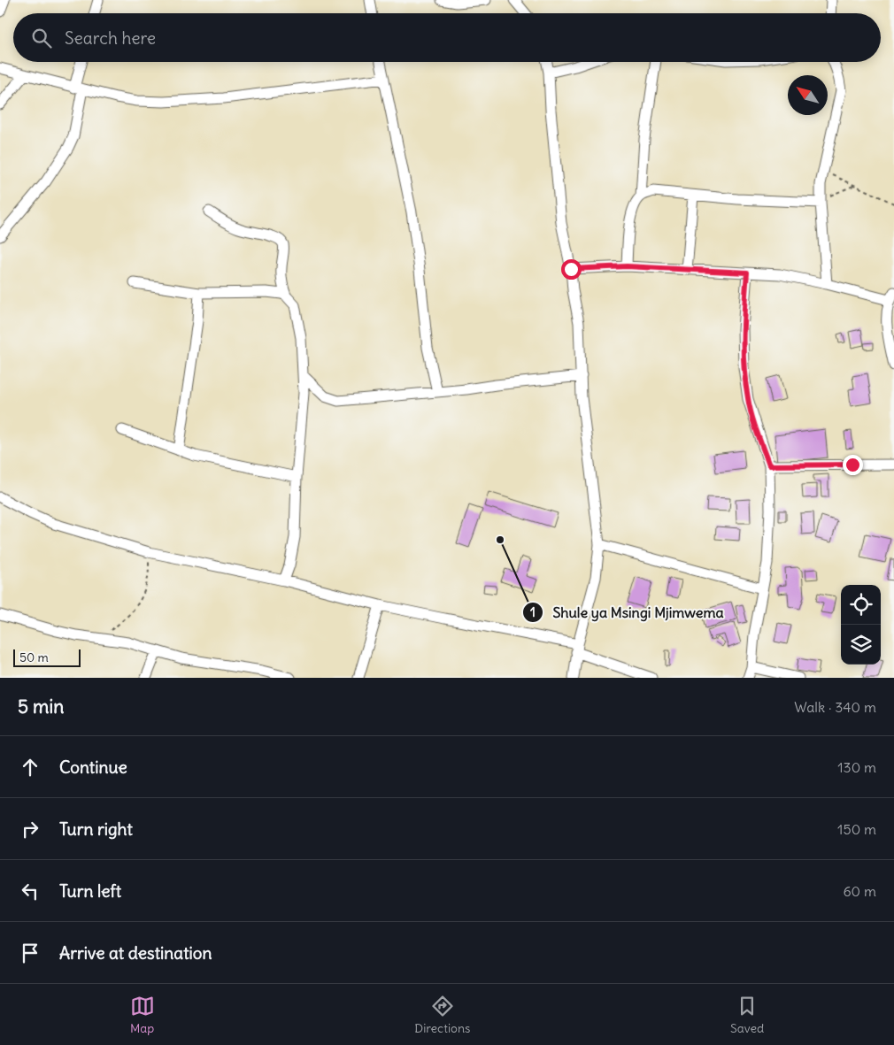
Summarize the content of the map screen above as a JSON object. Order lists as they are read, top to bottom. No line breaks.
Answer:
{"places":["Shule ya Msingi Mjimwema"],"scale_bar":"50 m","north":"top left","page":{"search":"Search here","scale":"50 m","heading":["5 min","Walk · 340 m"],"list":[["Continue","130 m"],["Turn right","150 m"],["Turn left","60 m"],"Arrive at destination"],"nav":["Map","Directions","Saved"]}}
